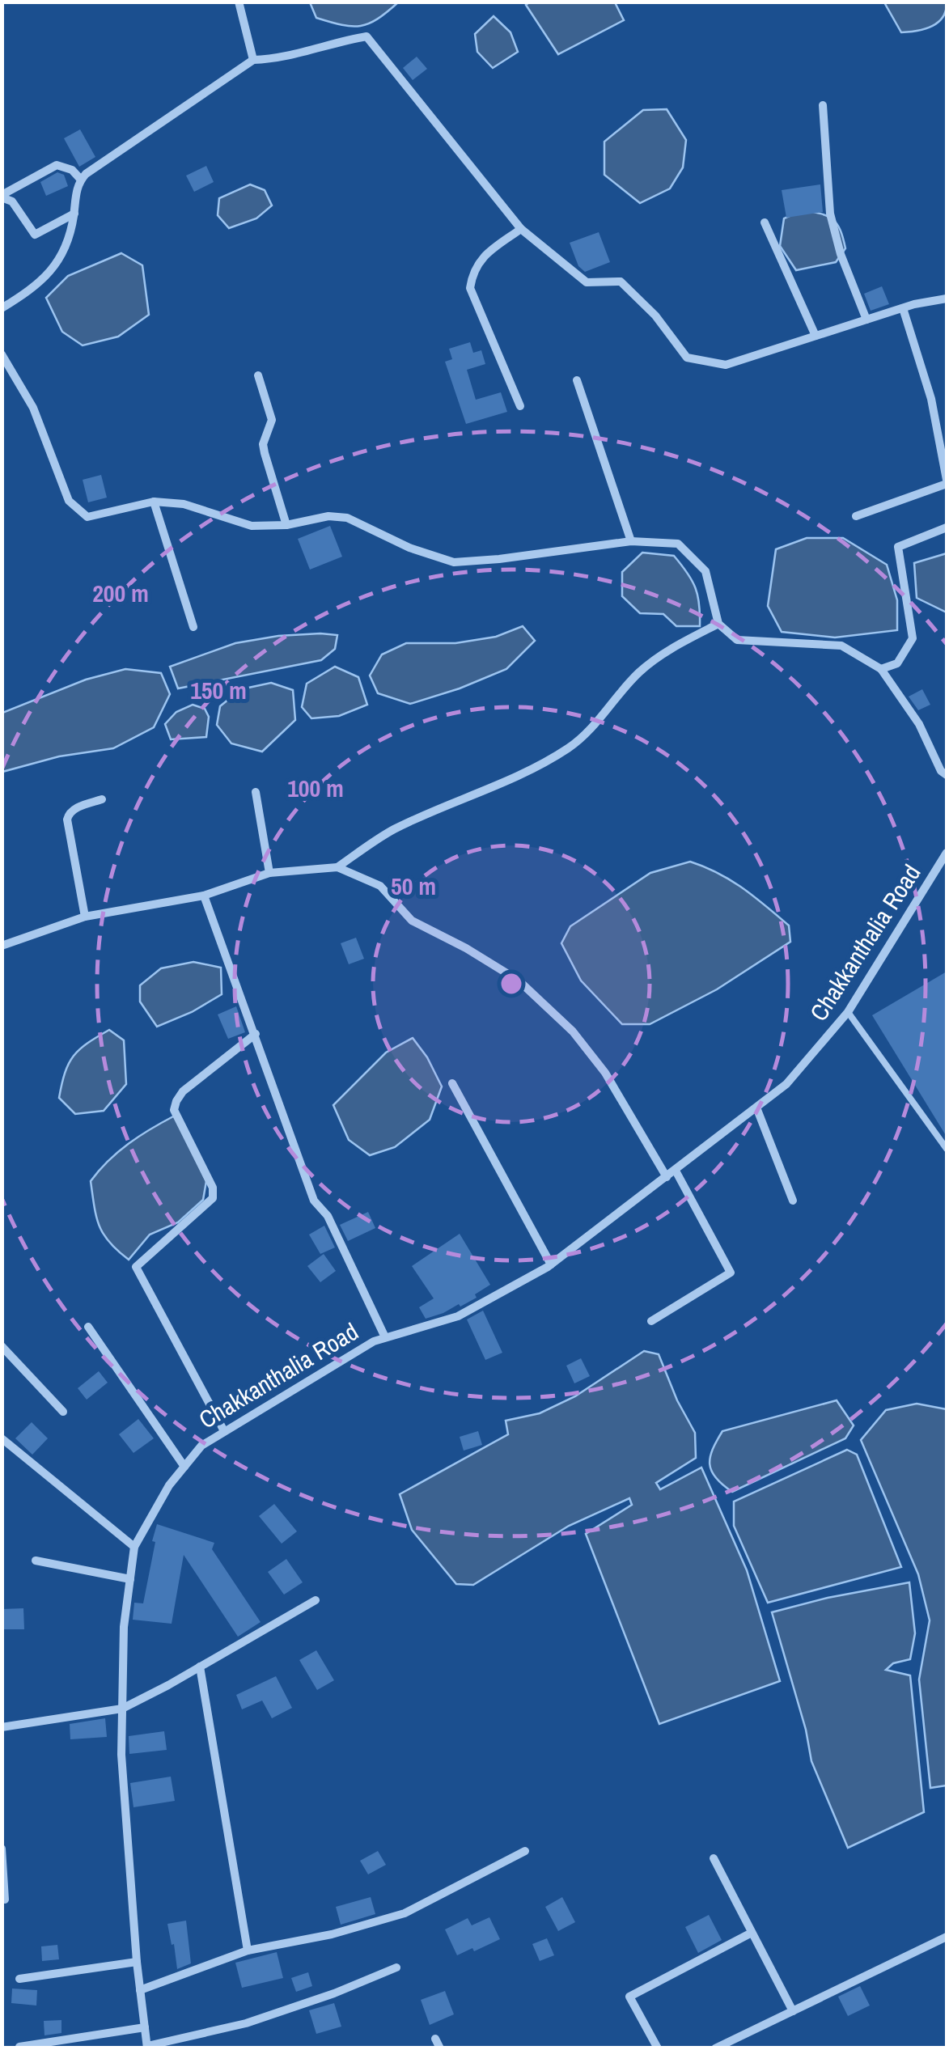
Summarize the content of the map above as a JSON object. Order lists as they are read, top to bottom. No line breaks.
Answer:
{"streets":{"street":["Chakkanthalia Road"]},"rings":["200 m","150 m","100 m","50 m"]}
